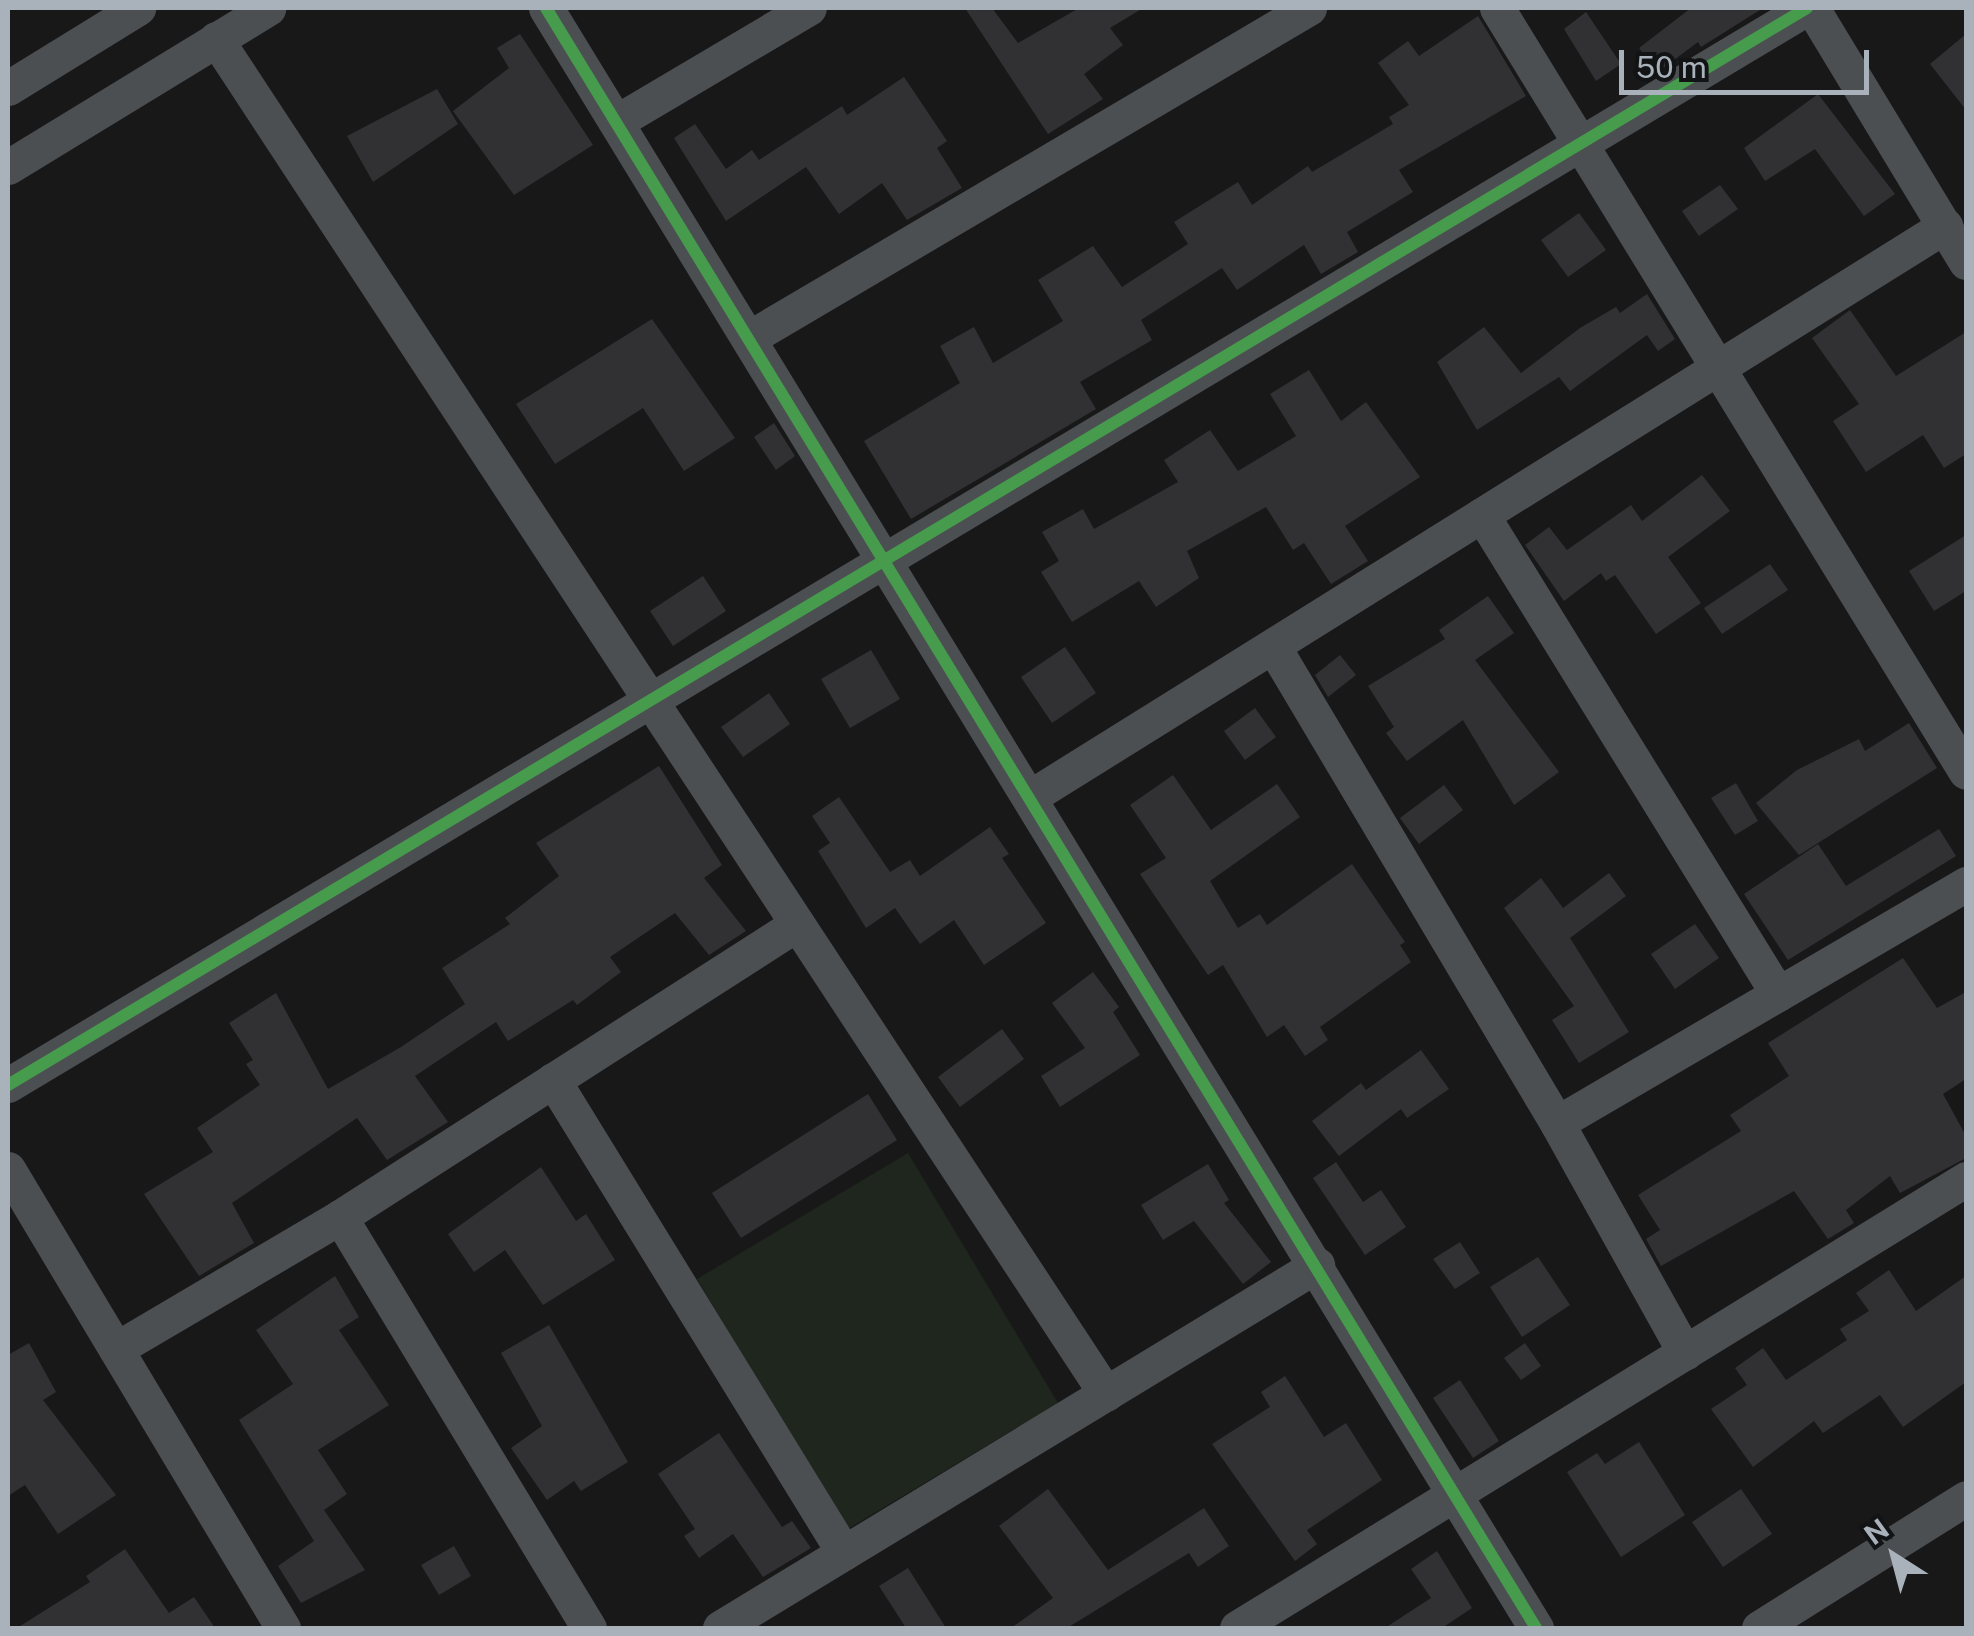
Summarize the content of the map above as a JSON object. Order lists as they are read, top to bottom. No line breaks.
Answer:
{"scale_bar":"50 m","north":"top left"}
